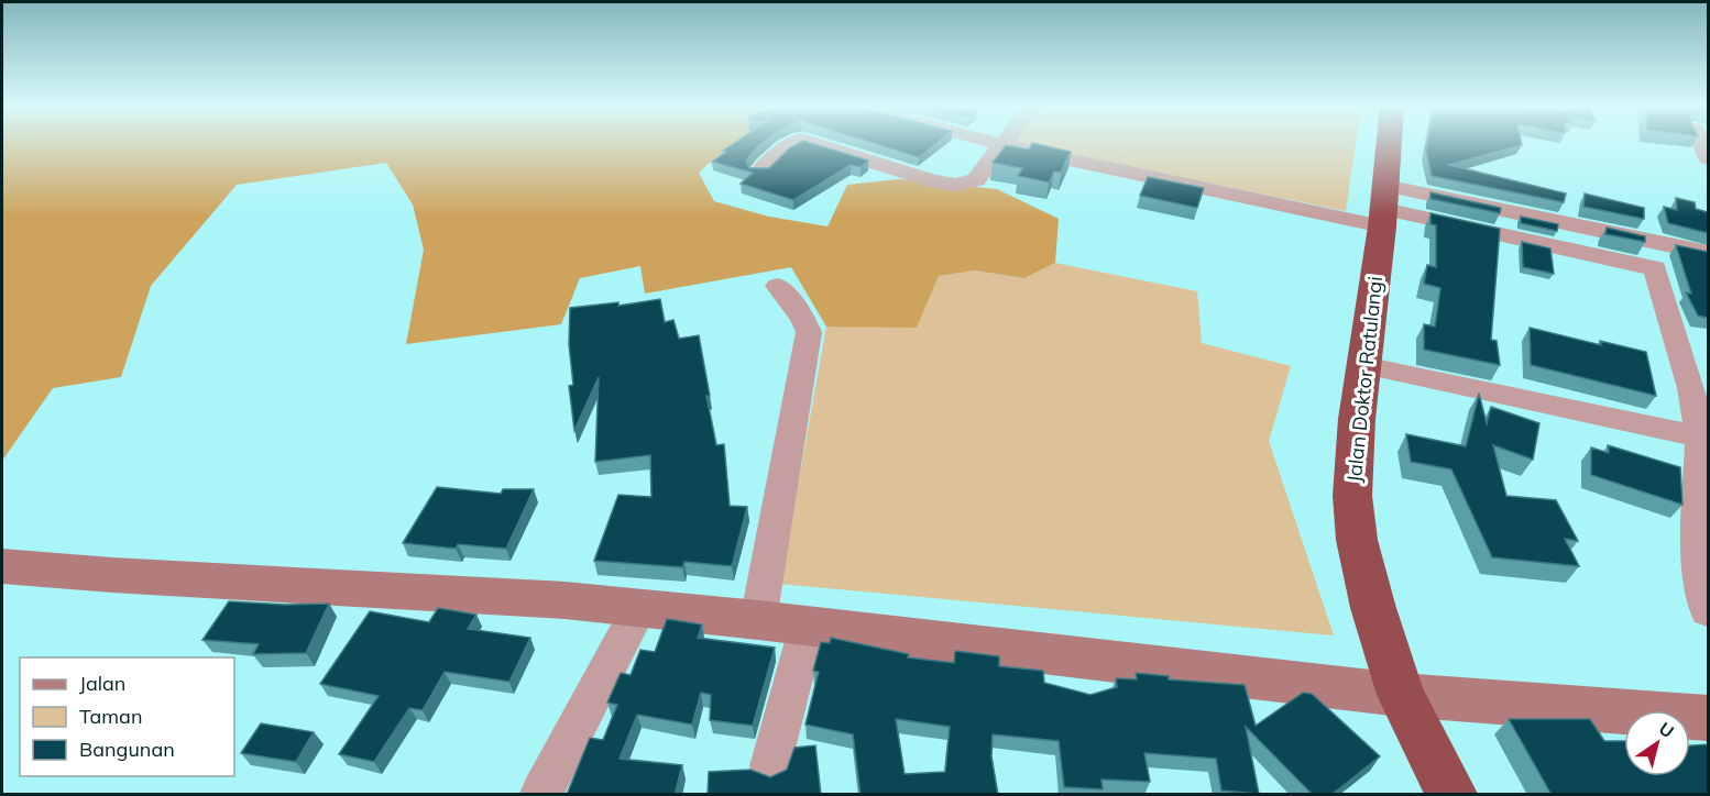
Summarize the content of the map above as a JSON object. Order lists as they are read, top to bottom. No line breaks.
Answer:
{"streets":{"highway":["Jalan Doktor Ratulangi"]},"legend":["Jalan","Taman","Bangunan"],"north":"top right"}
